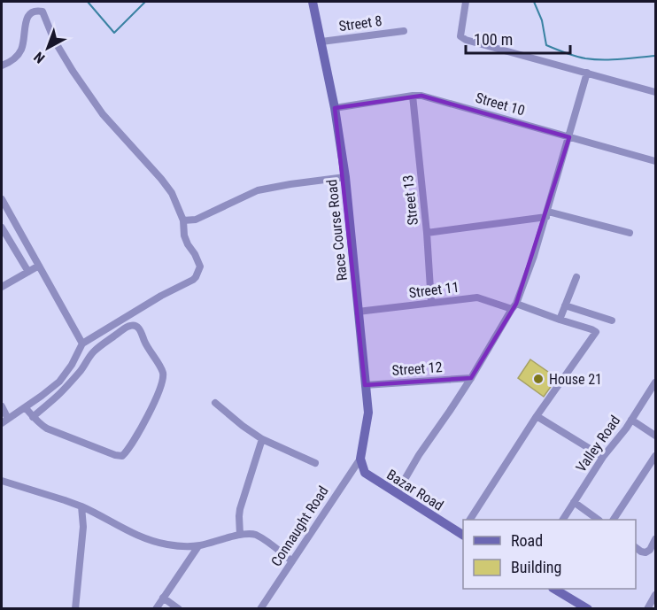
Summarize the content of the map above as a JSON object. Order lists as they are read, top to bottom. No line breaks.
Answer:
{"streets":{"street":["Street 8","Street 10","Street 13","Race Course Road","Street 11","Street 12","Valley Road","Bazar Road","Connaught Road"]},"crossings":[["Street 8","Race Course Road"],["Street 10","Street 13"],["Street 10","Race Course Road"],["Street 13","Street 11"],["Race Course Road","Street 11"],["Race Course Road","Street 12"],["Race Course Road","Bazar Road"],["Race Course Road","Connaught Road"],["Bazar Road","Connaught Road"]],"places":["House 21"],"legend":["Road","Building"],"scale_bar":"100 m","north":"bottom left"}
